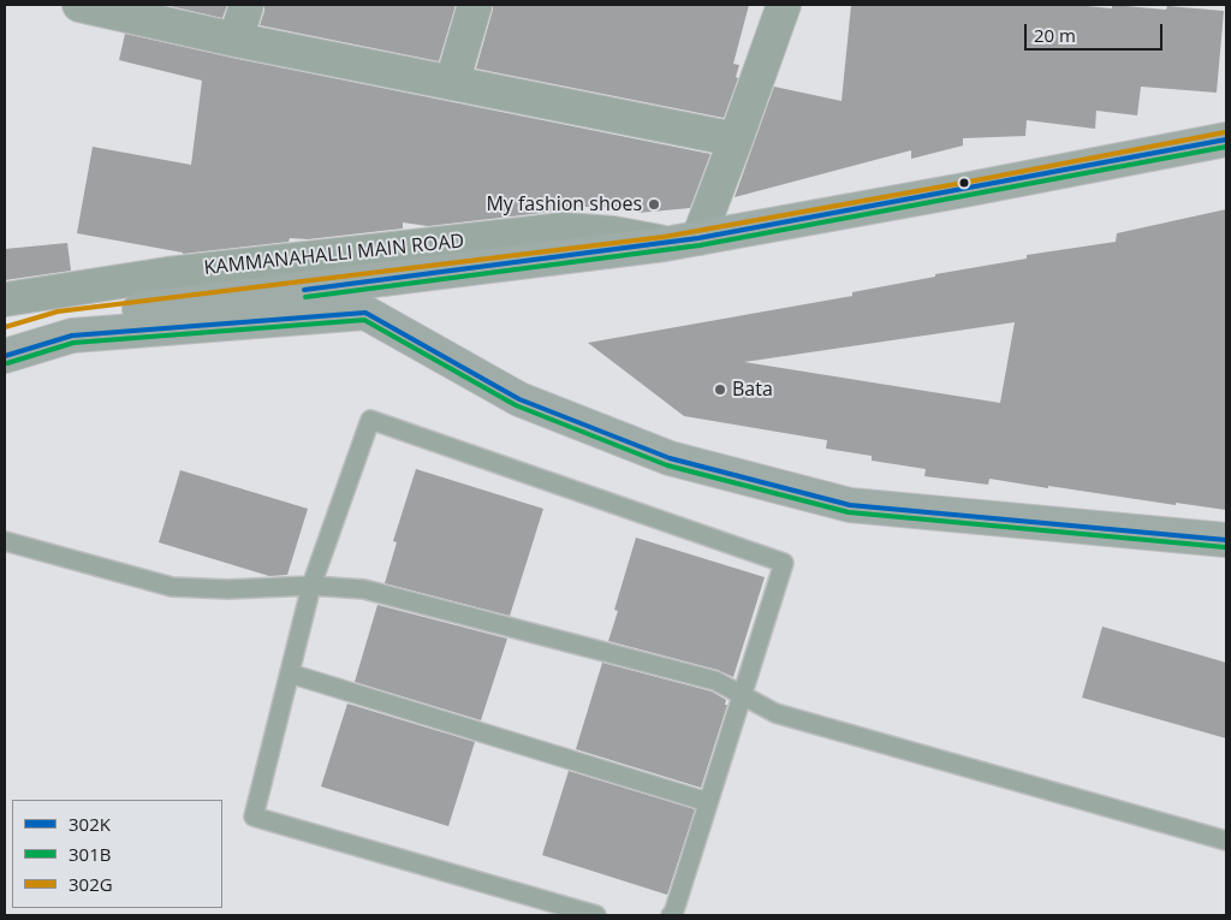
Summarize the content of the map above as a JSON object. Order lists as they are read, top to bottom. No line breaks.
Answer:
{"streets":{"street":["KAMMANAHALLI MAIN ROAD"]},"places":["My fashion shoes","Bata"],"lines":["transit line 302G","transit line 302K","transit line 301B"],"legend":["302K","301B","302G"],"scale_bar":"20 m"}
